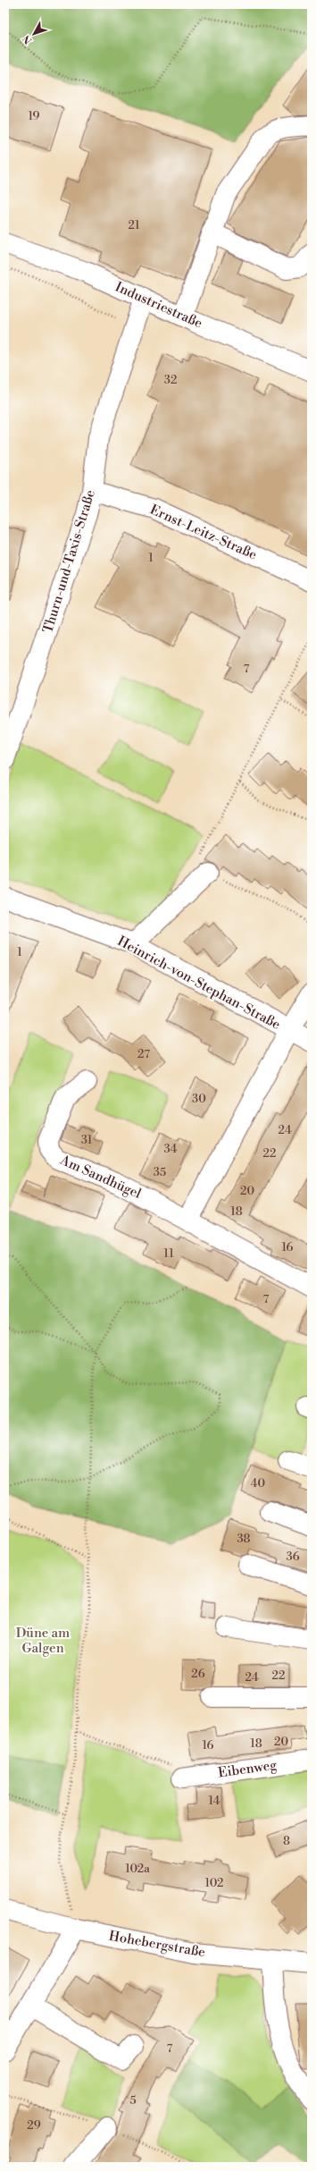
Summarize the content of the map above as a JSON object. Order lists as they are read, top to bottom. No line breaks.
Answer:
{"streets":{"street":["Industriestraße","Ernst-Leitz-Straße","Thurn-und-Taxis-Straße","Heinrich-von-Stephan-Straße","Am Sandhügel","Eibenweg","Hohebergstraße"]},"crossings":[["Industriestraße","Thurn-und-Taxis-Straße"],["Ernst-Leitz-Straße","Thurn-und-Taxis-Straße"]],"parks":["Düne am Galgen"],"house_numbers":["19","21","32","1","7","1","27","30","24","31","34","22","35","20","18","16","11","7","40","38","36","26","22","24","20","18","16","14","8","102a","102","7","5","29"],"north":"bottom left"}
